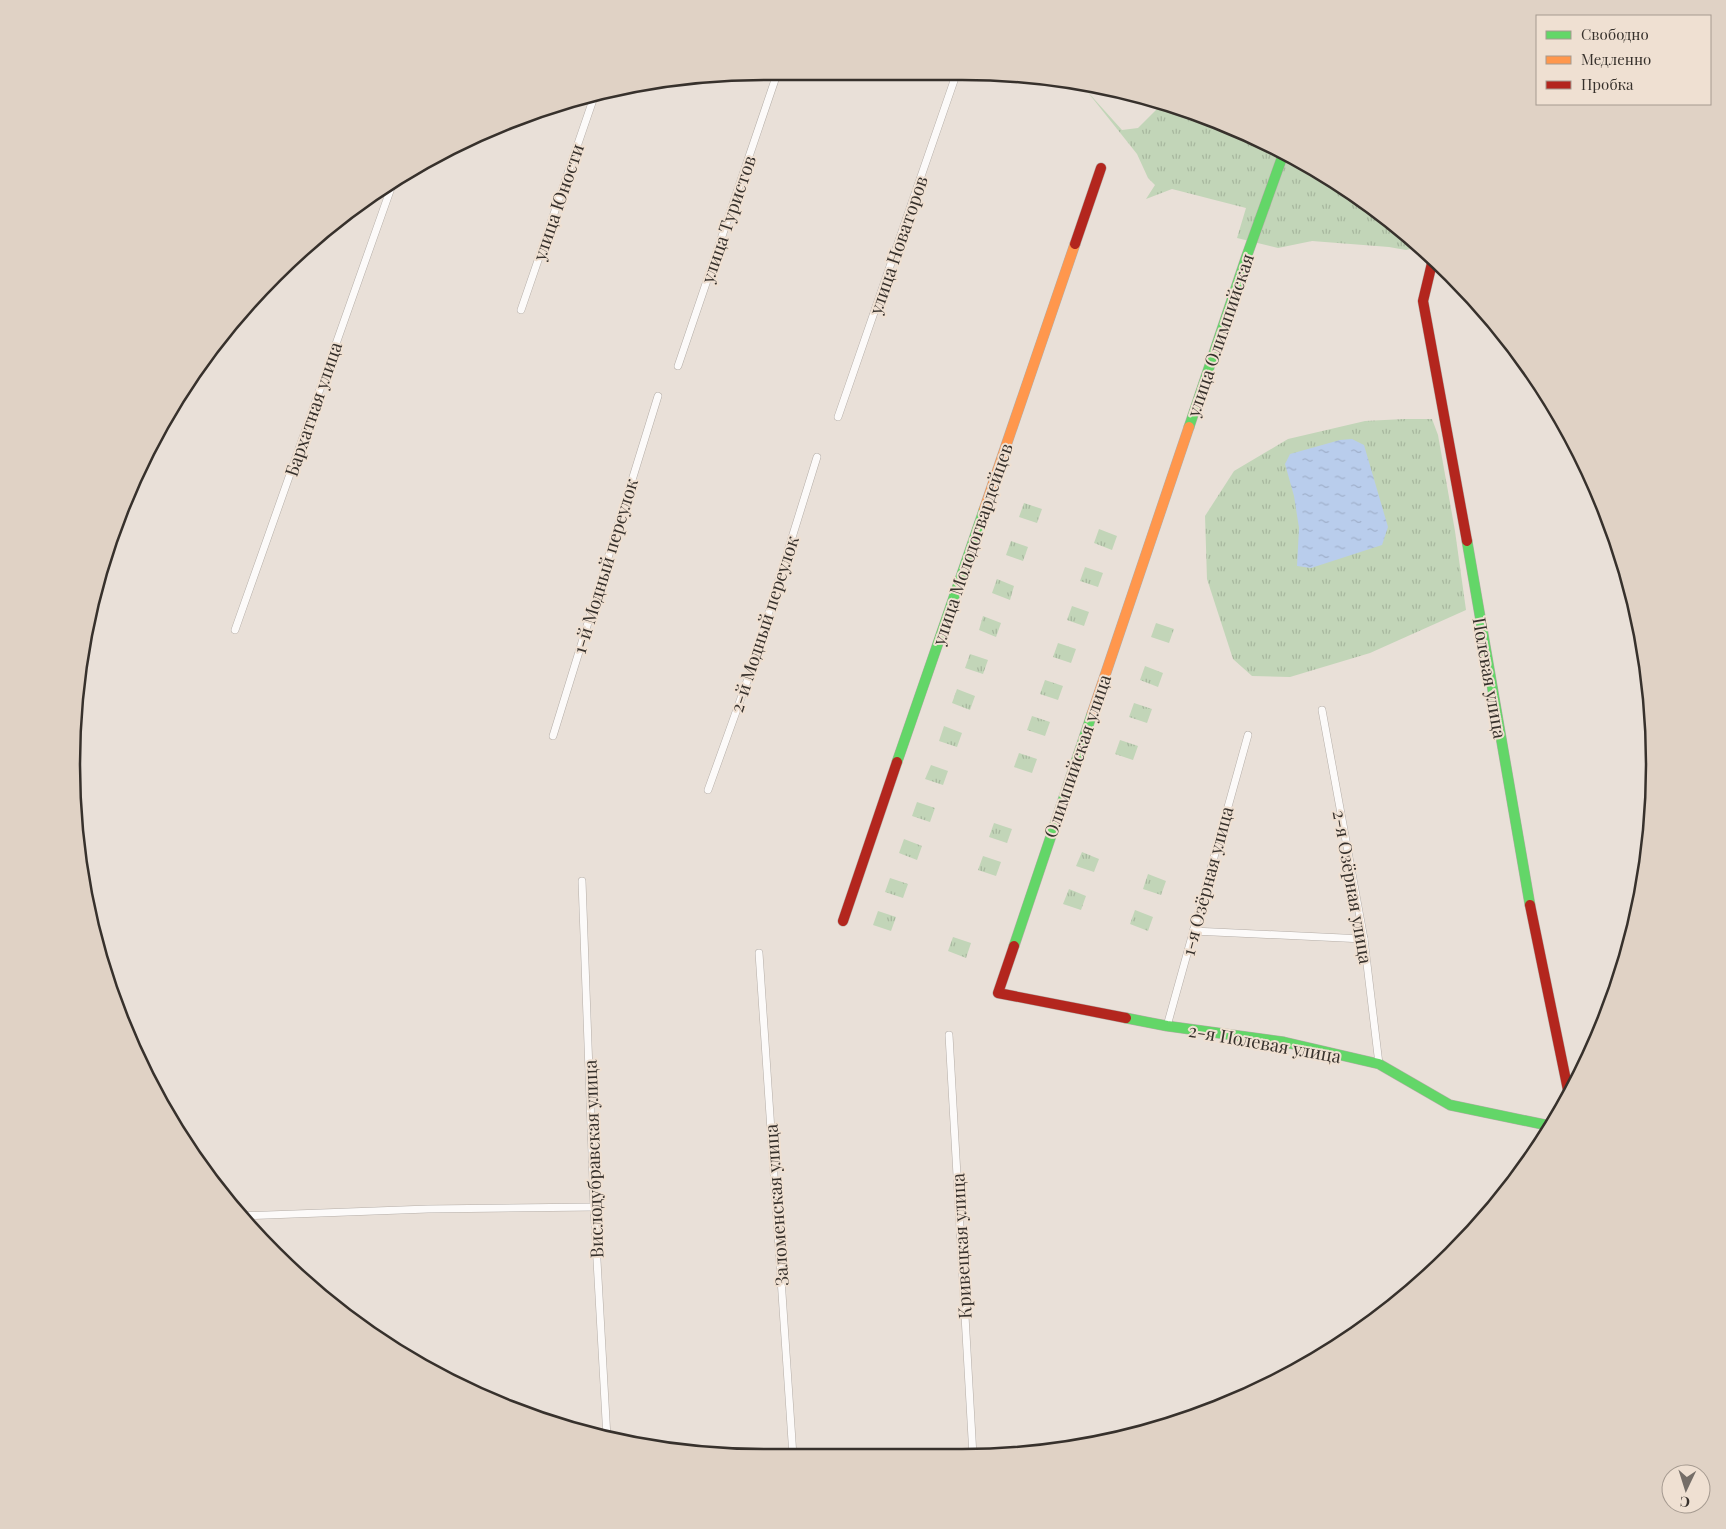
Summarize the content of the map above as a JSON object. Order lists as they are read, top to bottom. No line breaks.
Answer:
{"streets":{"street":["улица Юности","улица Туристов","улица Новаторов","улица Олимпийская","Бархатная улица","улица Молодогвардейцев","1-й Модный переулок","2-й Модный переулок","Полевая улица","Олимпийская улица","1-я Озёрная улица","2-я Озёрная улица","2-я Полевая улица","Вислодубравская улица","Заломенская улица","Кривецкая улица"]},"crossings":[["улица Олимпийская","Олимпийская улица"],["Олимпийская улица","2-я Полевая улица"],["1-я Озёрная улица","2-я Полевая улица"],["2-я Озёрная улица","2-я Полевая улица"]],"legend":["Свободно","Медленно","Пробка"],"north":"bottom"}
